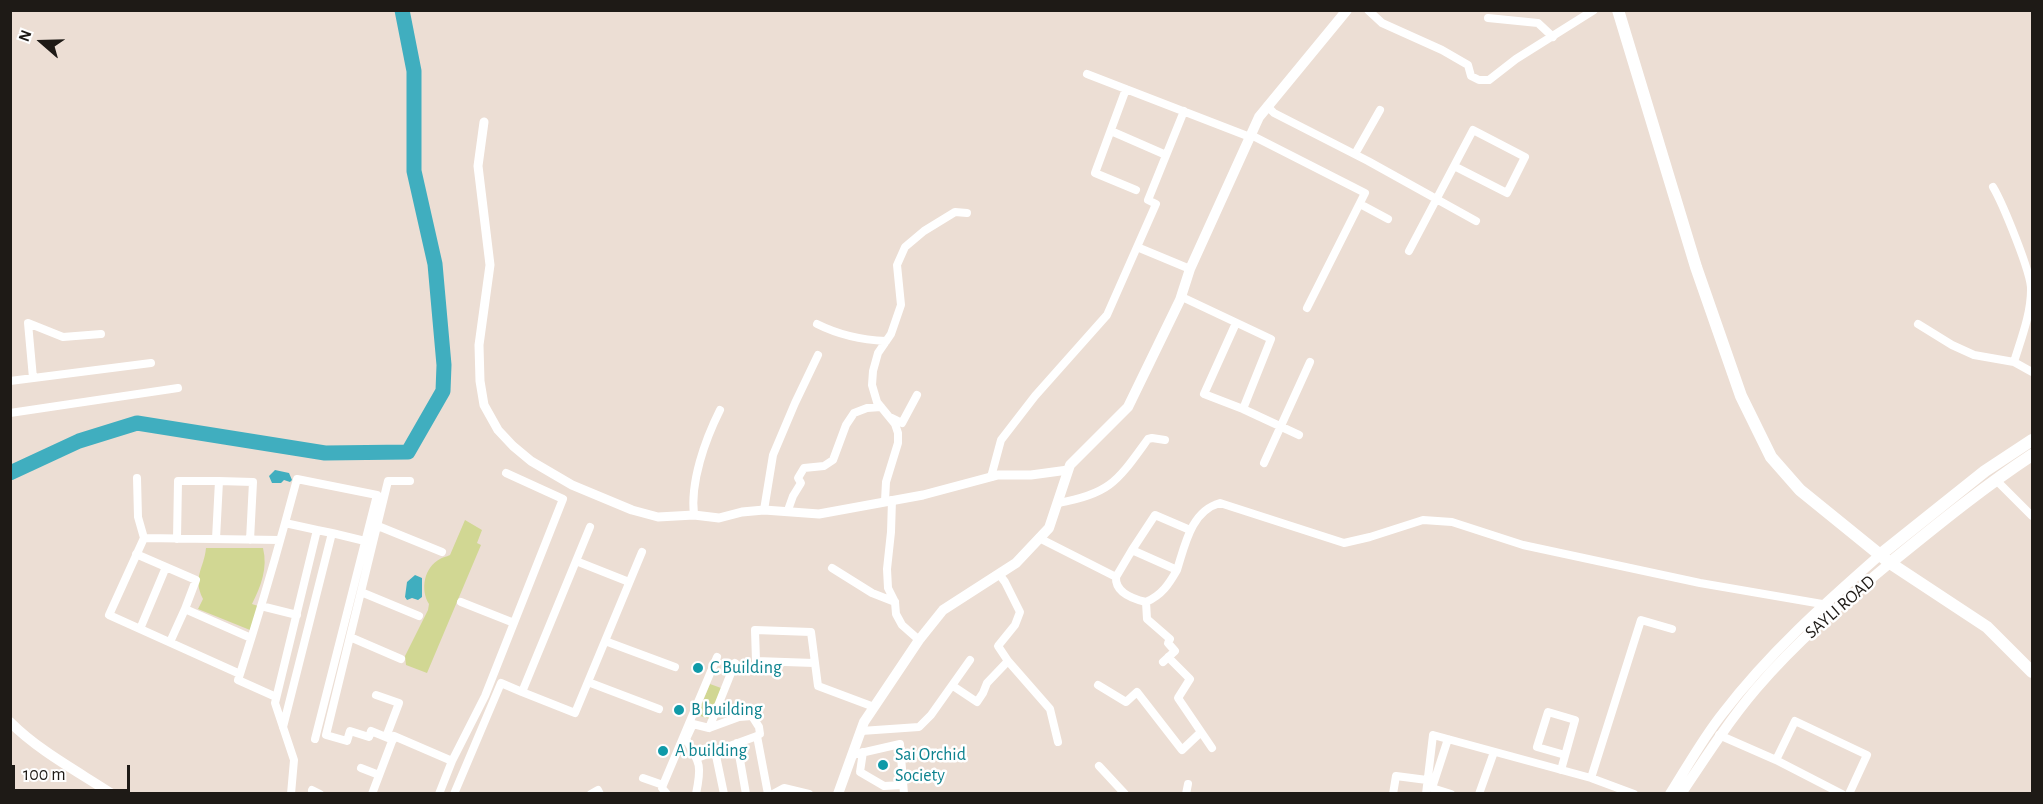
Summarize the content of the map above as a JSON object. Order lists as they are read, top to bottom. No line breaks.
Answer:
{"streets":{"main road":["SAYLI ROAD"]},"places":["C Building","B building","A building","Sai Orchid Society"],"scale_bar":"100 m","north":"left"}
